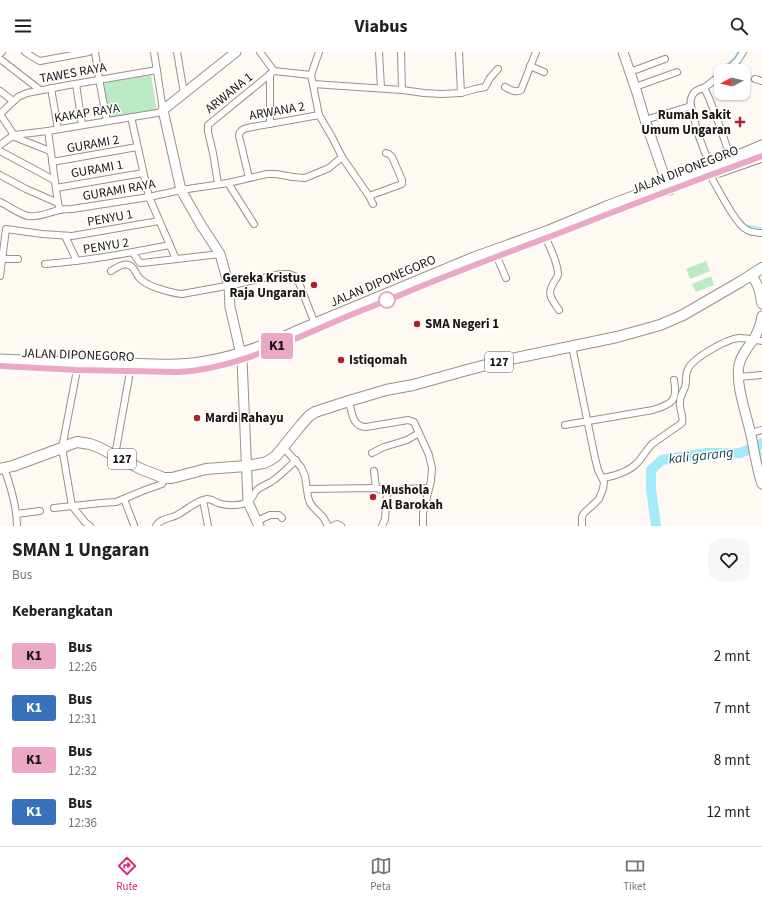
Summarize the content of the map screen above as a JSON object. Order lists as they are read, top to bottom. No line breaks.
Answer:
{"streets":{"highway":["JALAN DIPONEGORO"],"main road":["127"],"street":["TAWES RAYA","ARWANA 1","ARWANA 2","KAKAP RAYA","GURAMI 2","GURAMI 1","GURAMI RAYA","PENYU 1","PENYU 2"]},"crossings":[["ARWANA 1","GURAMI RAYA"],["ARWANA 2","GURAMI RAYA"]],"water":["kali garang"],"places":{"health":["Rumah Sakit Umum Ungaran"],"other":["Gereka Kristus Raja Ungaran","SMA Negeri 1","Istiqomah","Mardi Rahayu","Mushola Al Barokah"]},"lines":["bus line K1"],"north":"left","page":{"header":"Viabus","on_map":"K1","heading":[["SMAN 1 Ungaran","Bus"],"Keberangkatan"],"list":[{"mark":"K1","name":"Bus","note":"12:26","value":"2 mnt"},{"mark":"K1","name":"Bus","note":"12:31","value":"7 mnt"},{"mark":"K1","name":"Bus","note":"12:32","value":"8 mnt"},{"mark":"K1","name":"Bus","note":"12:36","value":"12 mnt"}],"tabs":["Rute","Peta","Tiket"]}}
